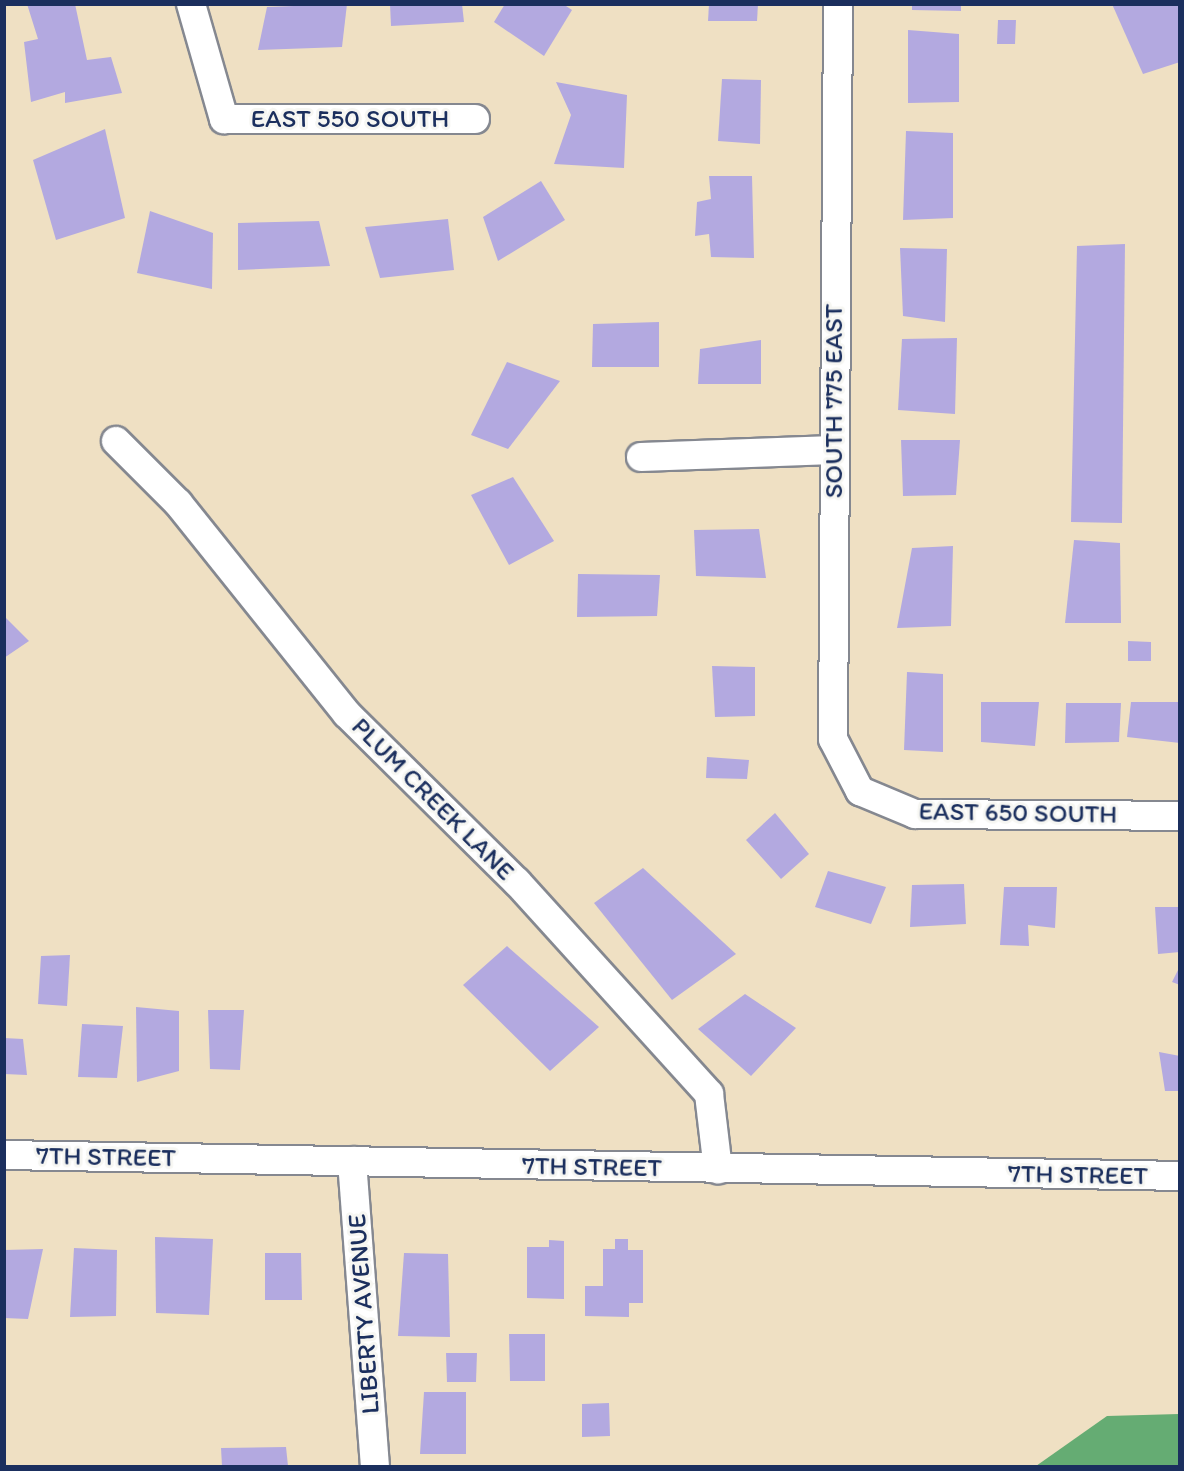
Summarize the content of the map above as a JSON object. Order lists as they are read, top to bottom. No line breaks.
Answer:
{"streets":{"street":["EAST 550 SOUTH","SOUTH 775 EAST","PLUM CREEK LANE","EAST 650 SOUTH","7TH STREET","LIBERTY AVENUE"]},"crossings":[["SOUTH 775 EAST","EAST 650 SOUTH"],["PLUM CREEK LANE","7TH STREET"],["7TH STREET","LIBERTY AVENUE"]]}
